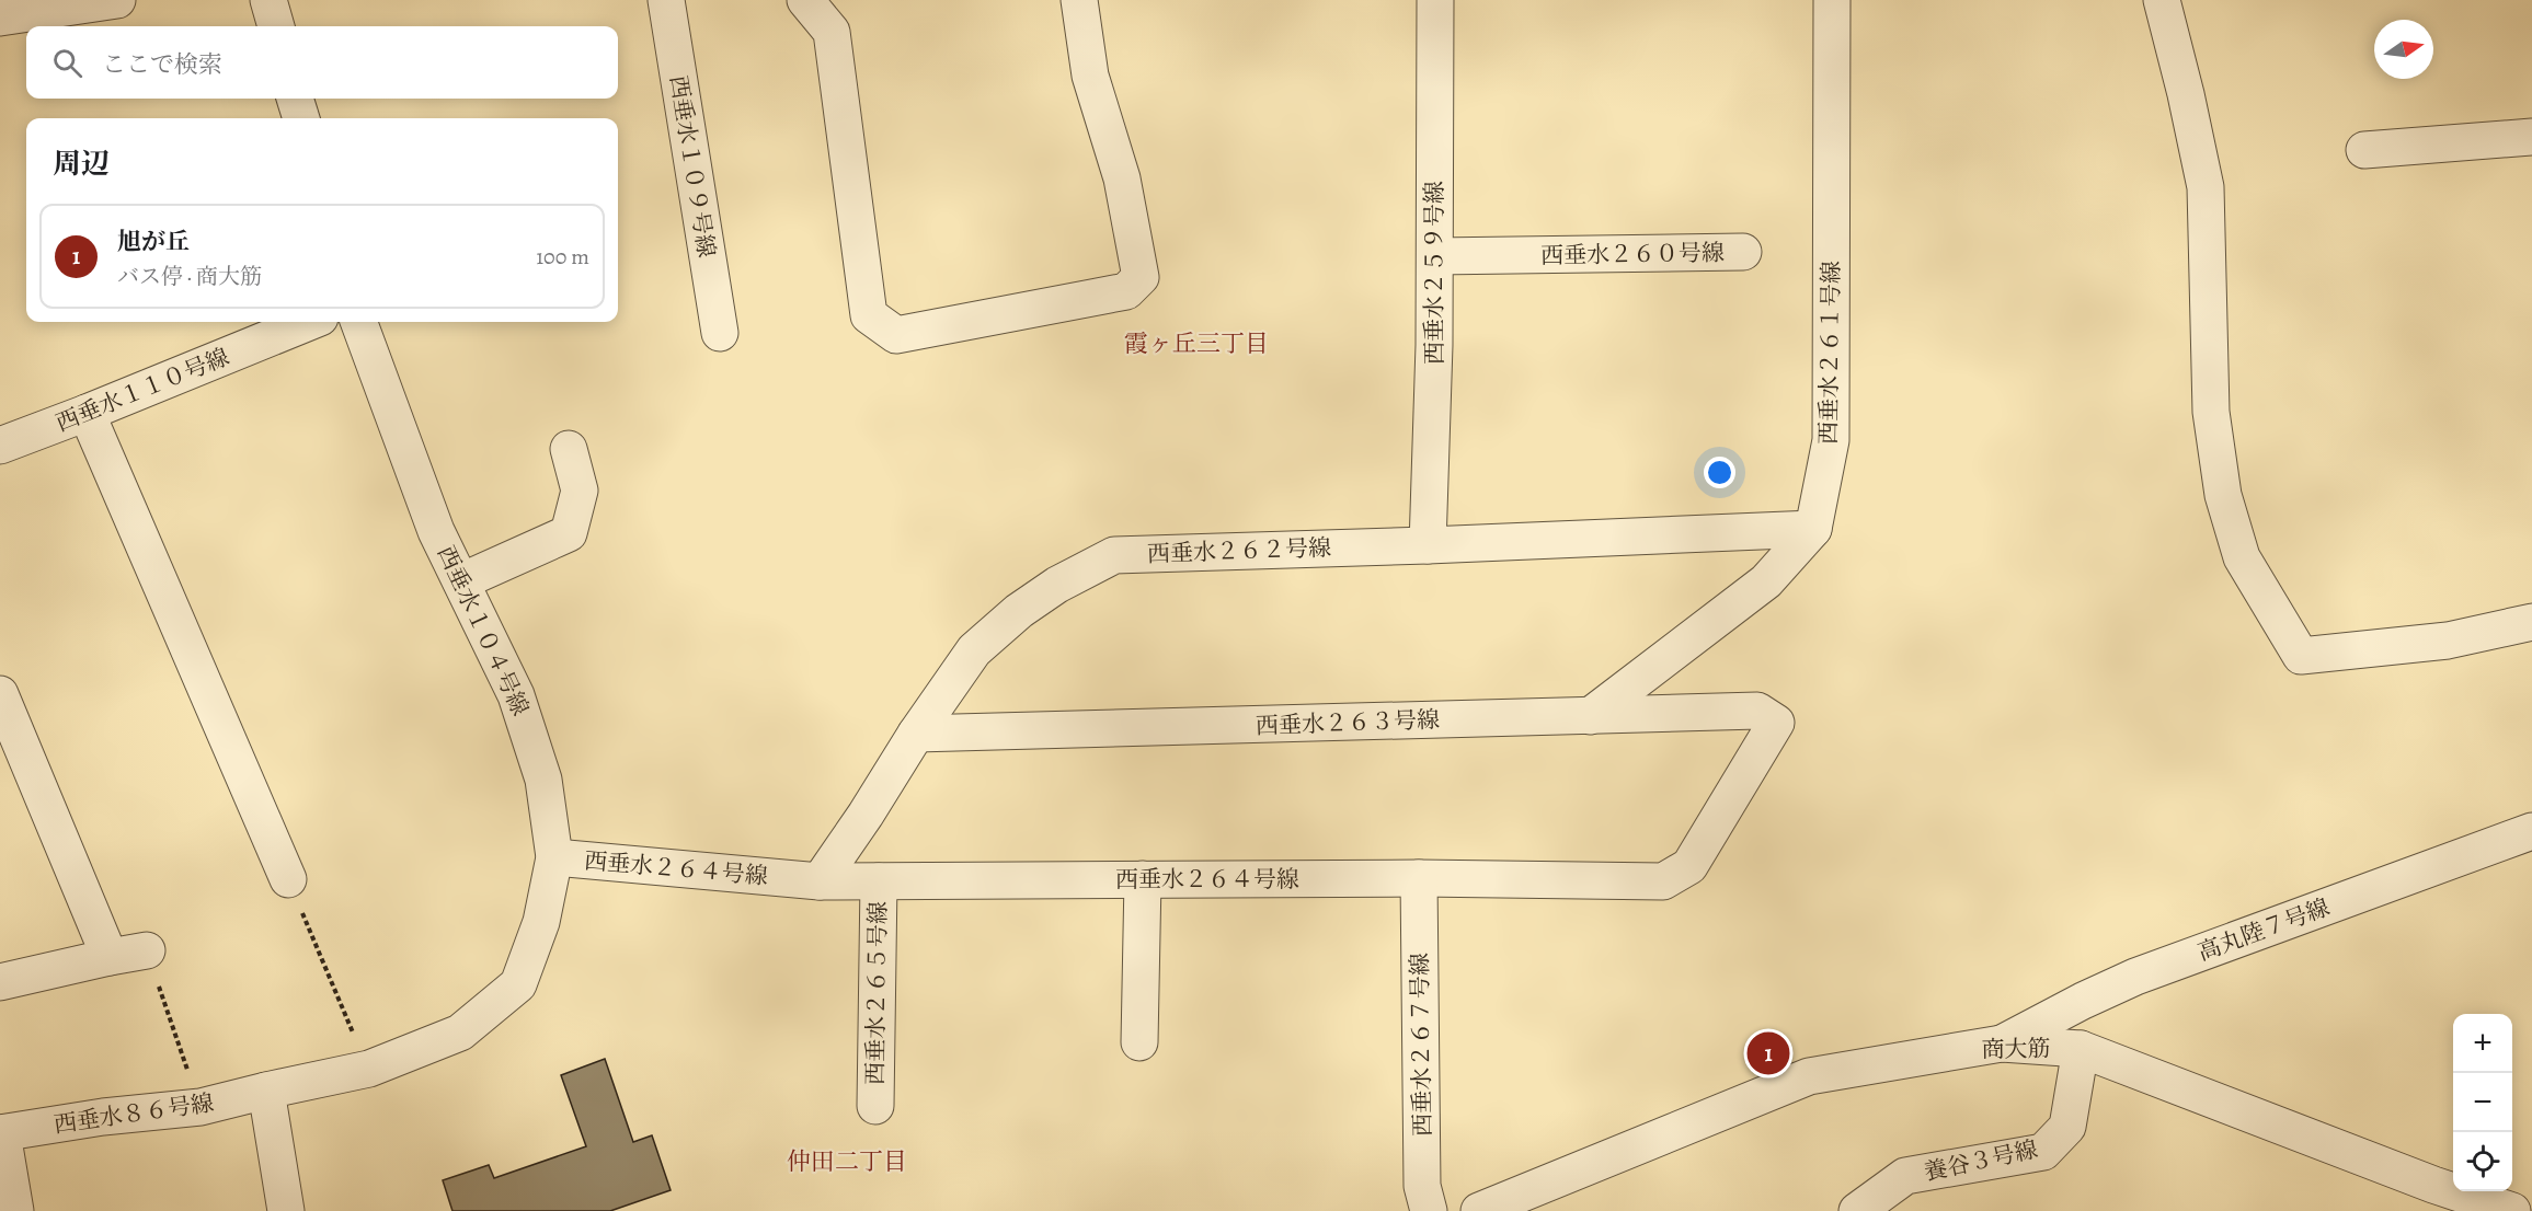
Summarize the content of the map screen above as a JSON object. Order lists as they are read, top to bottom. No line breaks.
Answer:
{"streets":{"street":["西垂水１０９号線","西垂水２６０号線","西垂水２５９号線","西垂水２６１号線","西垂水１１０号線","西垂水２６２号線","西垂水１０４号線","西垂水２６３号線","西垂水２６４号線","高丸陸７号線","西垂水２６５号線","西垂水２６７号線","商大筋","西垂水８６号線","養谷３号線"]},"crossings":[["西垂水２６０号線","西垂水２５９号線"],["西垂水２５９号線","西垂水２６２号線"],["西垂水２６１号線","西垂水２６２号線"],["西垂水２６２号線","西垂水２６３号線"],["西垂水２６２号線","西垂水２６４号線"],["西垂水１０４号線","西垂水２６４号線"],["西垂水１０４号線","西垂水８６号線"],["西垂水２６３号線","西垂水２６４号線"],["西垂水２６４号線","西垂水２６５号線"],["西垂水２６４号線","西垂水２６７号線"],["高丸陸７号線","商大筋"],["商大筋","養谷３号線"]],"districts":["霞ヶ丘三丁目","仲田二丁目"],"north":"right","page":{"search":"ここで検索","heading":"周辺","list":[{"mark":"1","name":"旭が丘","note":"バス停 · 商大筋","value":"100 m"}],"map_buttons":["+","−"],"pins":"1"}}
